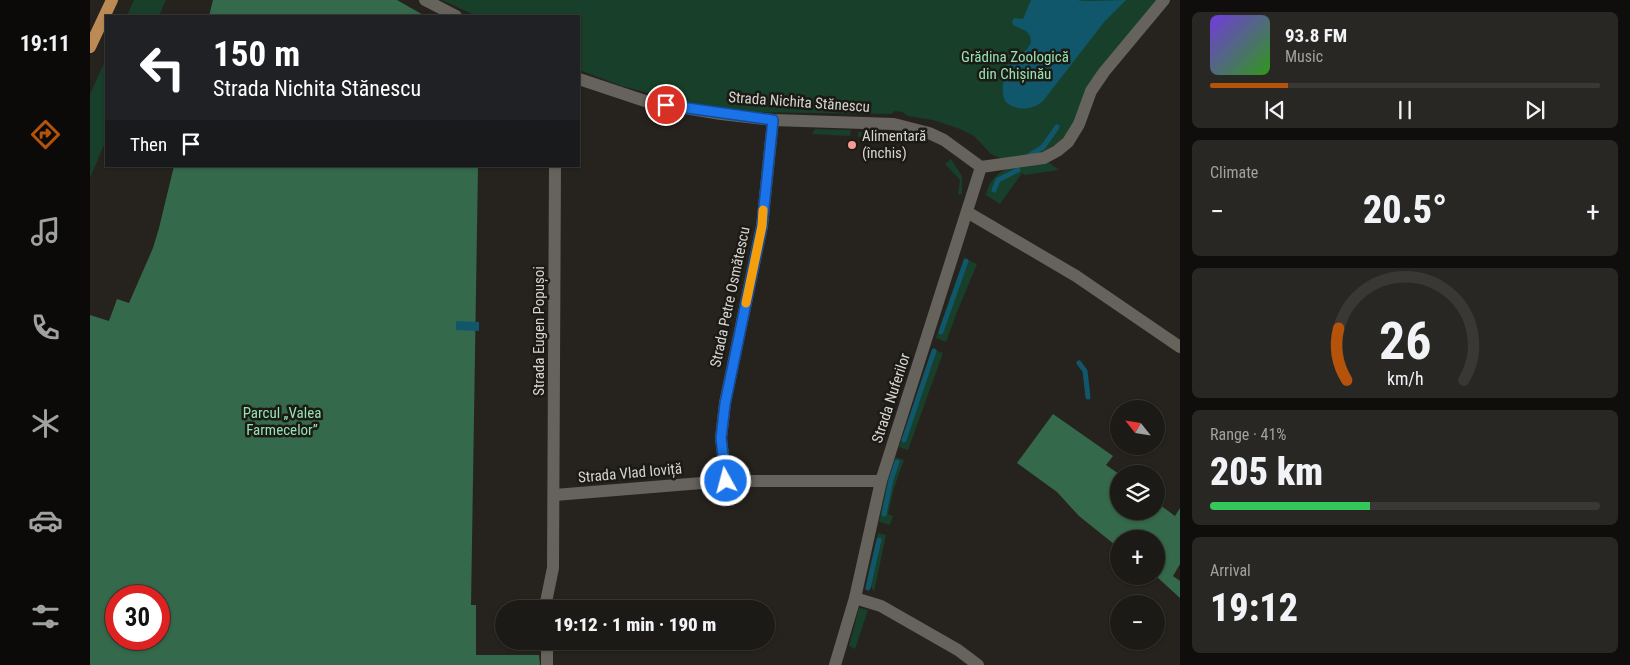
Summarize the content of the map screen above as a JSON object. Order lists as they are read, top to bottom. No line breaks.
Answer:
{"streets":{"street":["Strada Nichita Stănescu","Strada Petre Osmătescu","Strada Eugen Popușoi","Strada Nuferilor","Strada Vlad Ioviță"]},"crossings":[["Strada Nichita Stănescu","Strada Petre Osmătescu"],["Strada Nichita Stănescu","Strada Nuferilor"],["Strada Petre Osmătescu","Strada Vlad Ioviță"],["Strada Eugen Popușoi","Strada Vlad Ioviță"],["Strada Nuferilor","Strada Vlad Ioviță"]],"parks":["Grădina Zoologică din Chișinău","Parcul „Valea Farmecelor”"],"places":["Alimentară (închis)"],"north":"top left","page":{"tabs":"19:11","turn":["150 m","Strada Nichita Stănescu"],"song":["93.8 FM","Music"],"then":"Then","tile":["Climate",["Range · 41%","205 km"],["Arrival","19:12"]],"heat":["−","20.5°","+"],"map_buttons":["+","−"],"limit":"30","trip":"19:12 · 1 min · 190 m","gauge":["26","km/h"]}}
